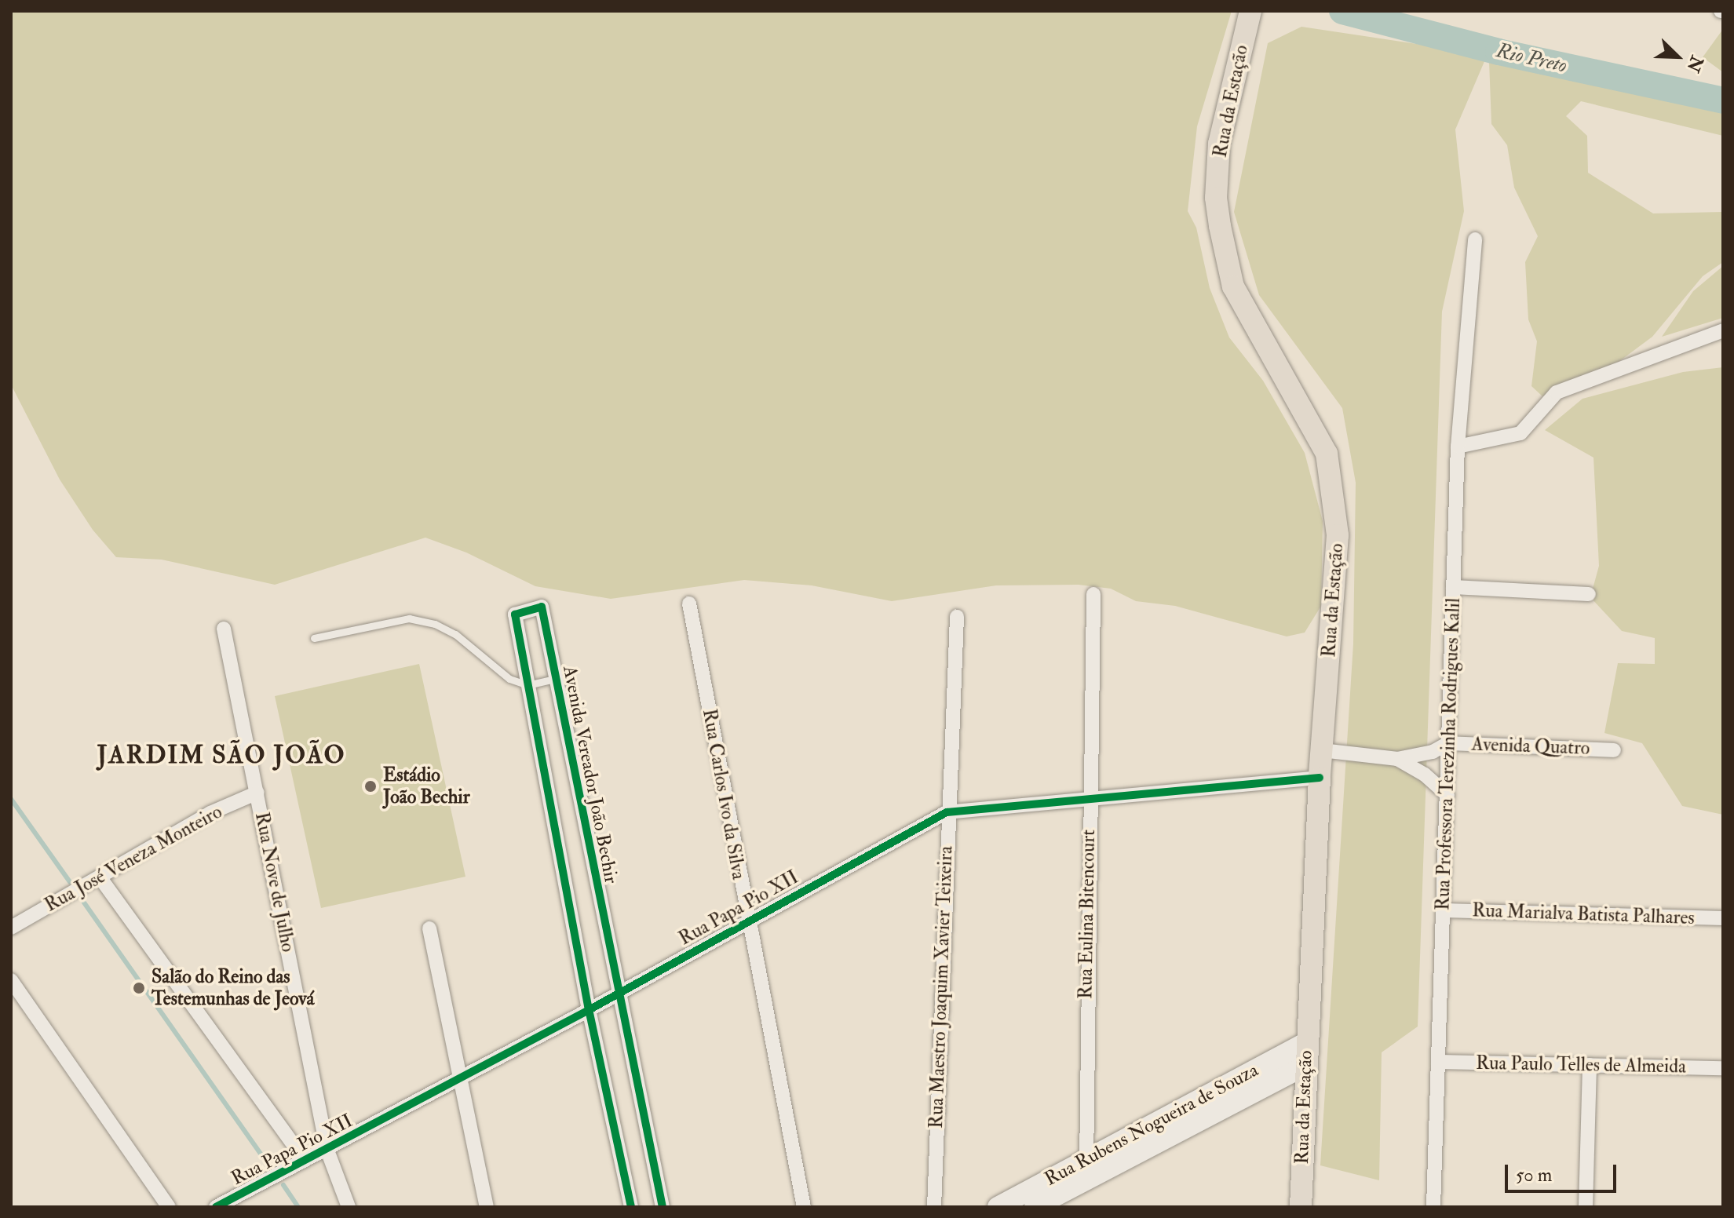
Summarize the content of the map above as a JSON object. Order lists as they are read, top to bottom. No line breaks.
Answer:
{"streets":{"main road":["Rua da Estação"],"street":["Avenida Quatro","Rua Professora Terezinha Rodrigues Kalil","Avenida Vereador João Bechir","Rua Carlos Ivo da Silva","Rua José Veneza Monteiro","Rua Nove de Julho","Rua Papa Pio XII","Rua Eulina Bitencourt","Rua Marialva Batista Palhares","Rua Maestro Joaquim Xavier Teixeira","Rua Paulo Telles de Almeida","Rua Rubens Nogueira de Souza"]},"crossings":[["Rua da Estação","Rua Papa Pio XII"],["Rua da Estação","Rua Rubens Nogueira de Souza"],["Avenida Quatro","Rua Professora Terezinha Rodrigues Kalil"],["Rua Professora Terezinha Rodrigues Kalil","Rua Marialva Batista Palhares"],["Rua Professora Terezinha Rodrigues Kalil","Rua Paulo Telles de Almeida"],["Avenida Vereador João Bechir","Rua Papa Pio XII"],["Rua Carlos Ivo da Silva","Rua Papa Pio XII"],["Rua José Veneza Monteiro","Rua Nove de Julho"],["Rua Nove de Julho","Rua Papa Pio XII"],["Rua Papa Pio XII","Rua Eulina Bitencourt"],["Rua Papa Pio XII","Rua Maestro Joaquim Xavier Teixeira"],["Rua Eulina Bitencourt","Rua Rubens Nogueira de Souza"]],"districts":["JARDIM SÃO JOÃO"],"water":["Rio Preto"],"places":["Estádio João Bechir","Salão do Reino das Testemunhas de Jeová"],"scale_bar":"50 m","north":"bottom right"}
